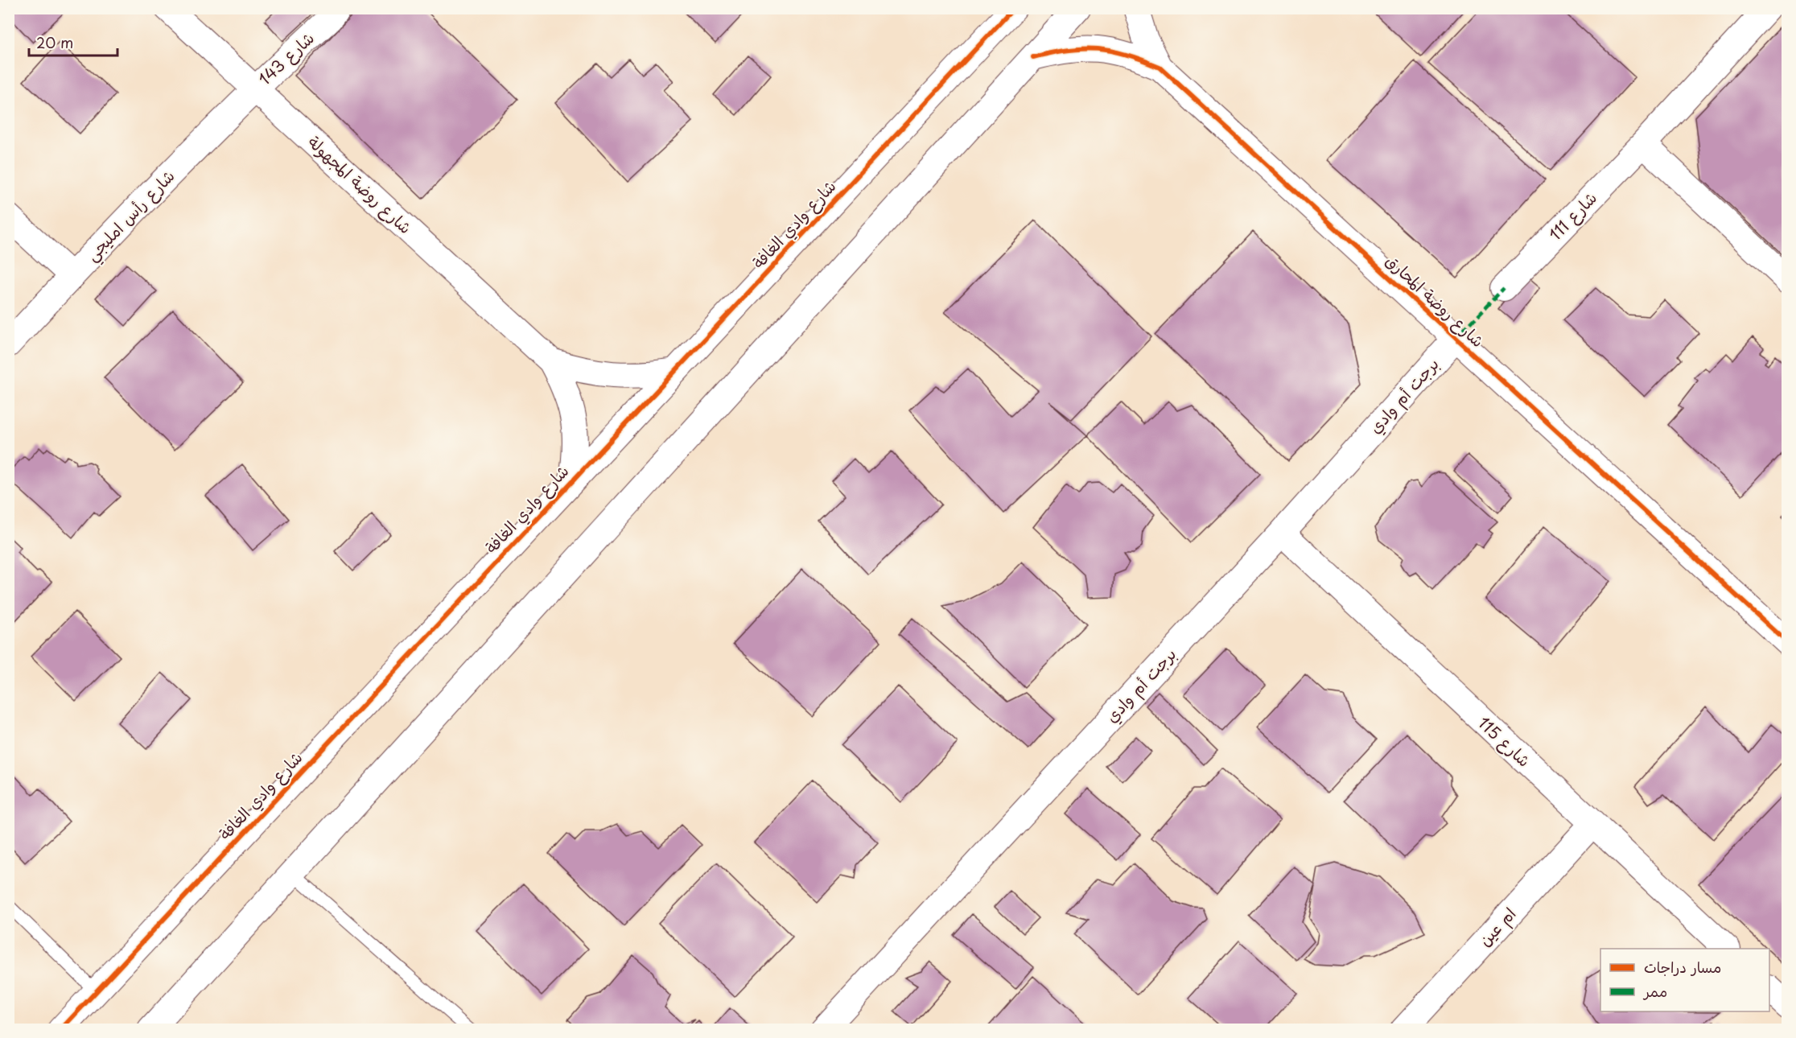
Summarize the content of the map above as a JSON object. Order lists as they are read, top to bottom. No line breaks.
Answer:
{"streets":{"street":["شارع 143","شارع روضة المجهولة","شارع رأس امليجي","شارع 111","شارع وادي الغافة","شارع روضة المحارق","برجت أم وادي","شارع 115","ام عين"]},"crossings":[["شارع 143","شارع روضة المجهولة"],["شارع 143","شارع رأس امليجي"],["شارع روضة المجهولة","شارع رأس امليجي"],["شارع روضة المجهولة","شارع وادي الغافة"],["شارع روضة المحارق","برجت أم وادي"],["برجت أم وادي","شارع 115"],["شارع 115","ام عين"]],"legend":["مسار دراجات","ممر"],"scale_bar":"20 m"}
